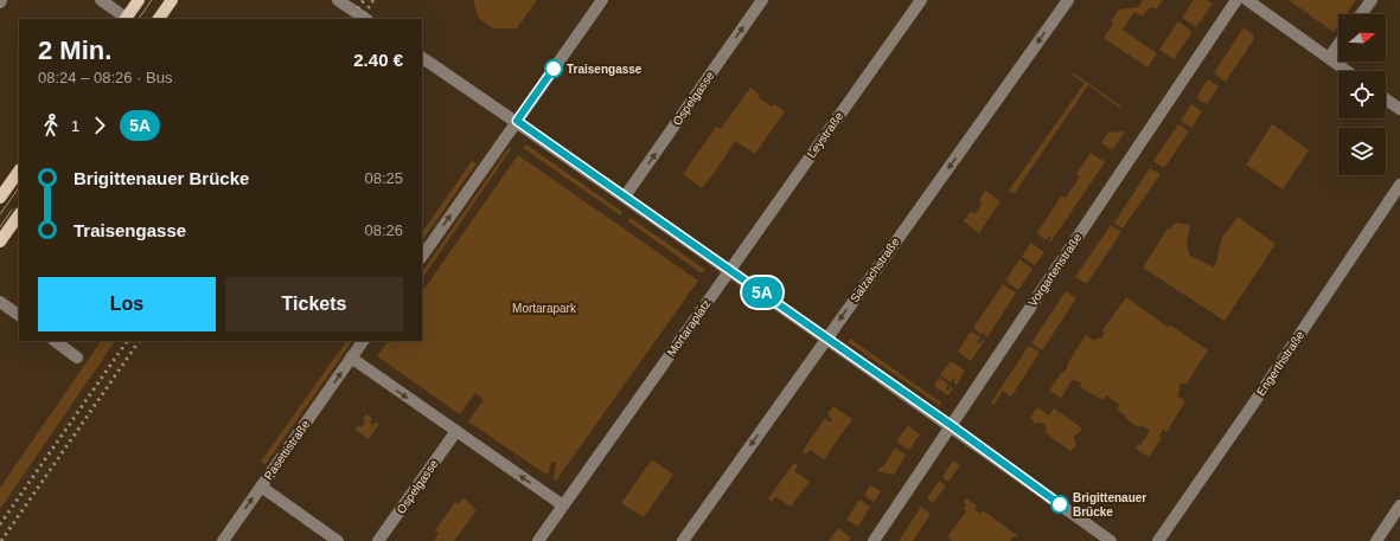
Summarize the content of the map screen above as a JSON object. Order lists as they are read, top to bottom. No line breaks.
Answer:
{"streets":{"street":["Ospelgasse","Leystraße","Salzachstraße","Vorgartenstraße","Mortaraplatz","Engerthstraße","Pasettistraße"]},"crossings":[["Leystraße","Mortaraplatz"]],"one_way":["Ospelgasse","Salzachstraße","Pasettistraße"],"parks":["Mortarapark"],"places":["Traisengasse","Brigittenauer Brücke"],"lines":["bus line 5A"],"north":"right","page":{"on_map":"5A","heading":["2 Min.","08:24 – 08:26 · Bus","2.40 €"],"legs":["1","5A"],"list":[{"name":"Brigittenauer Brücke","value":"08:25"},{"name":"Traisengasse","value":"08:26"}],"buttons":["Los","Tickets"]}}
